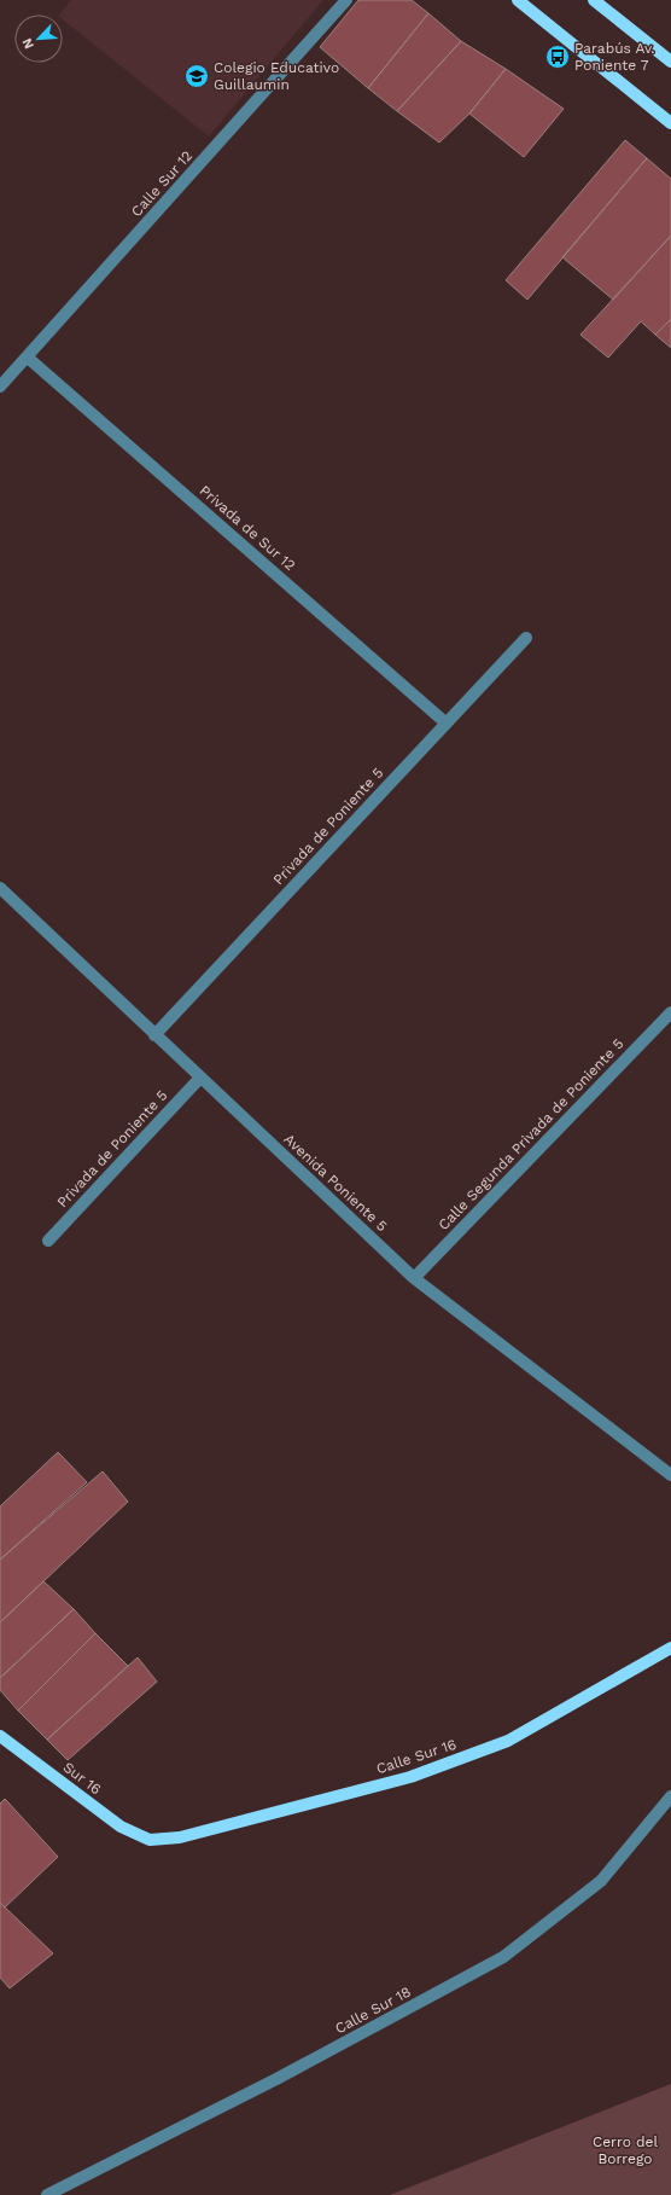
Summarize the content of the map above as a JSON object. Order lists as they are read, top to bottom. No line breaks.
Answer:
{"streets":{"main road":["Calle Sur 16","Sur 16"],"street":["Calle Sur 12","Privada de Sur 12","Privada de Poniente 5","Calle Segunda Privada de Poniente 5","Avenida Poniente 5","Calle Sur 18"]},"crossings":[["Calle Sur 12","Privada de Sur 12"],["Privada de Sur 12","Privada de Poniente 5"],["Privada de Poniente 5","Avenida Poniente 5"],["Calle Segunda Privada de Poniente 5","Avenida Poniente 5"],["Calle Sur 16","Sur 16"]],"parks":["Cerro del Borrego"],"places":{"bus stop":["Parabús Av. Poniente 7"],"school or university":["Colegio Educativo Guillaumin"]},"north":"bottom left"}
